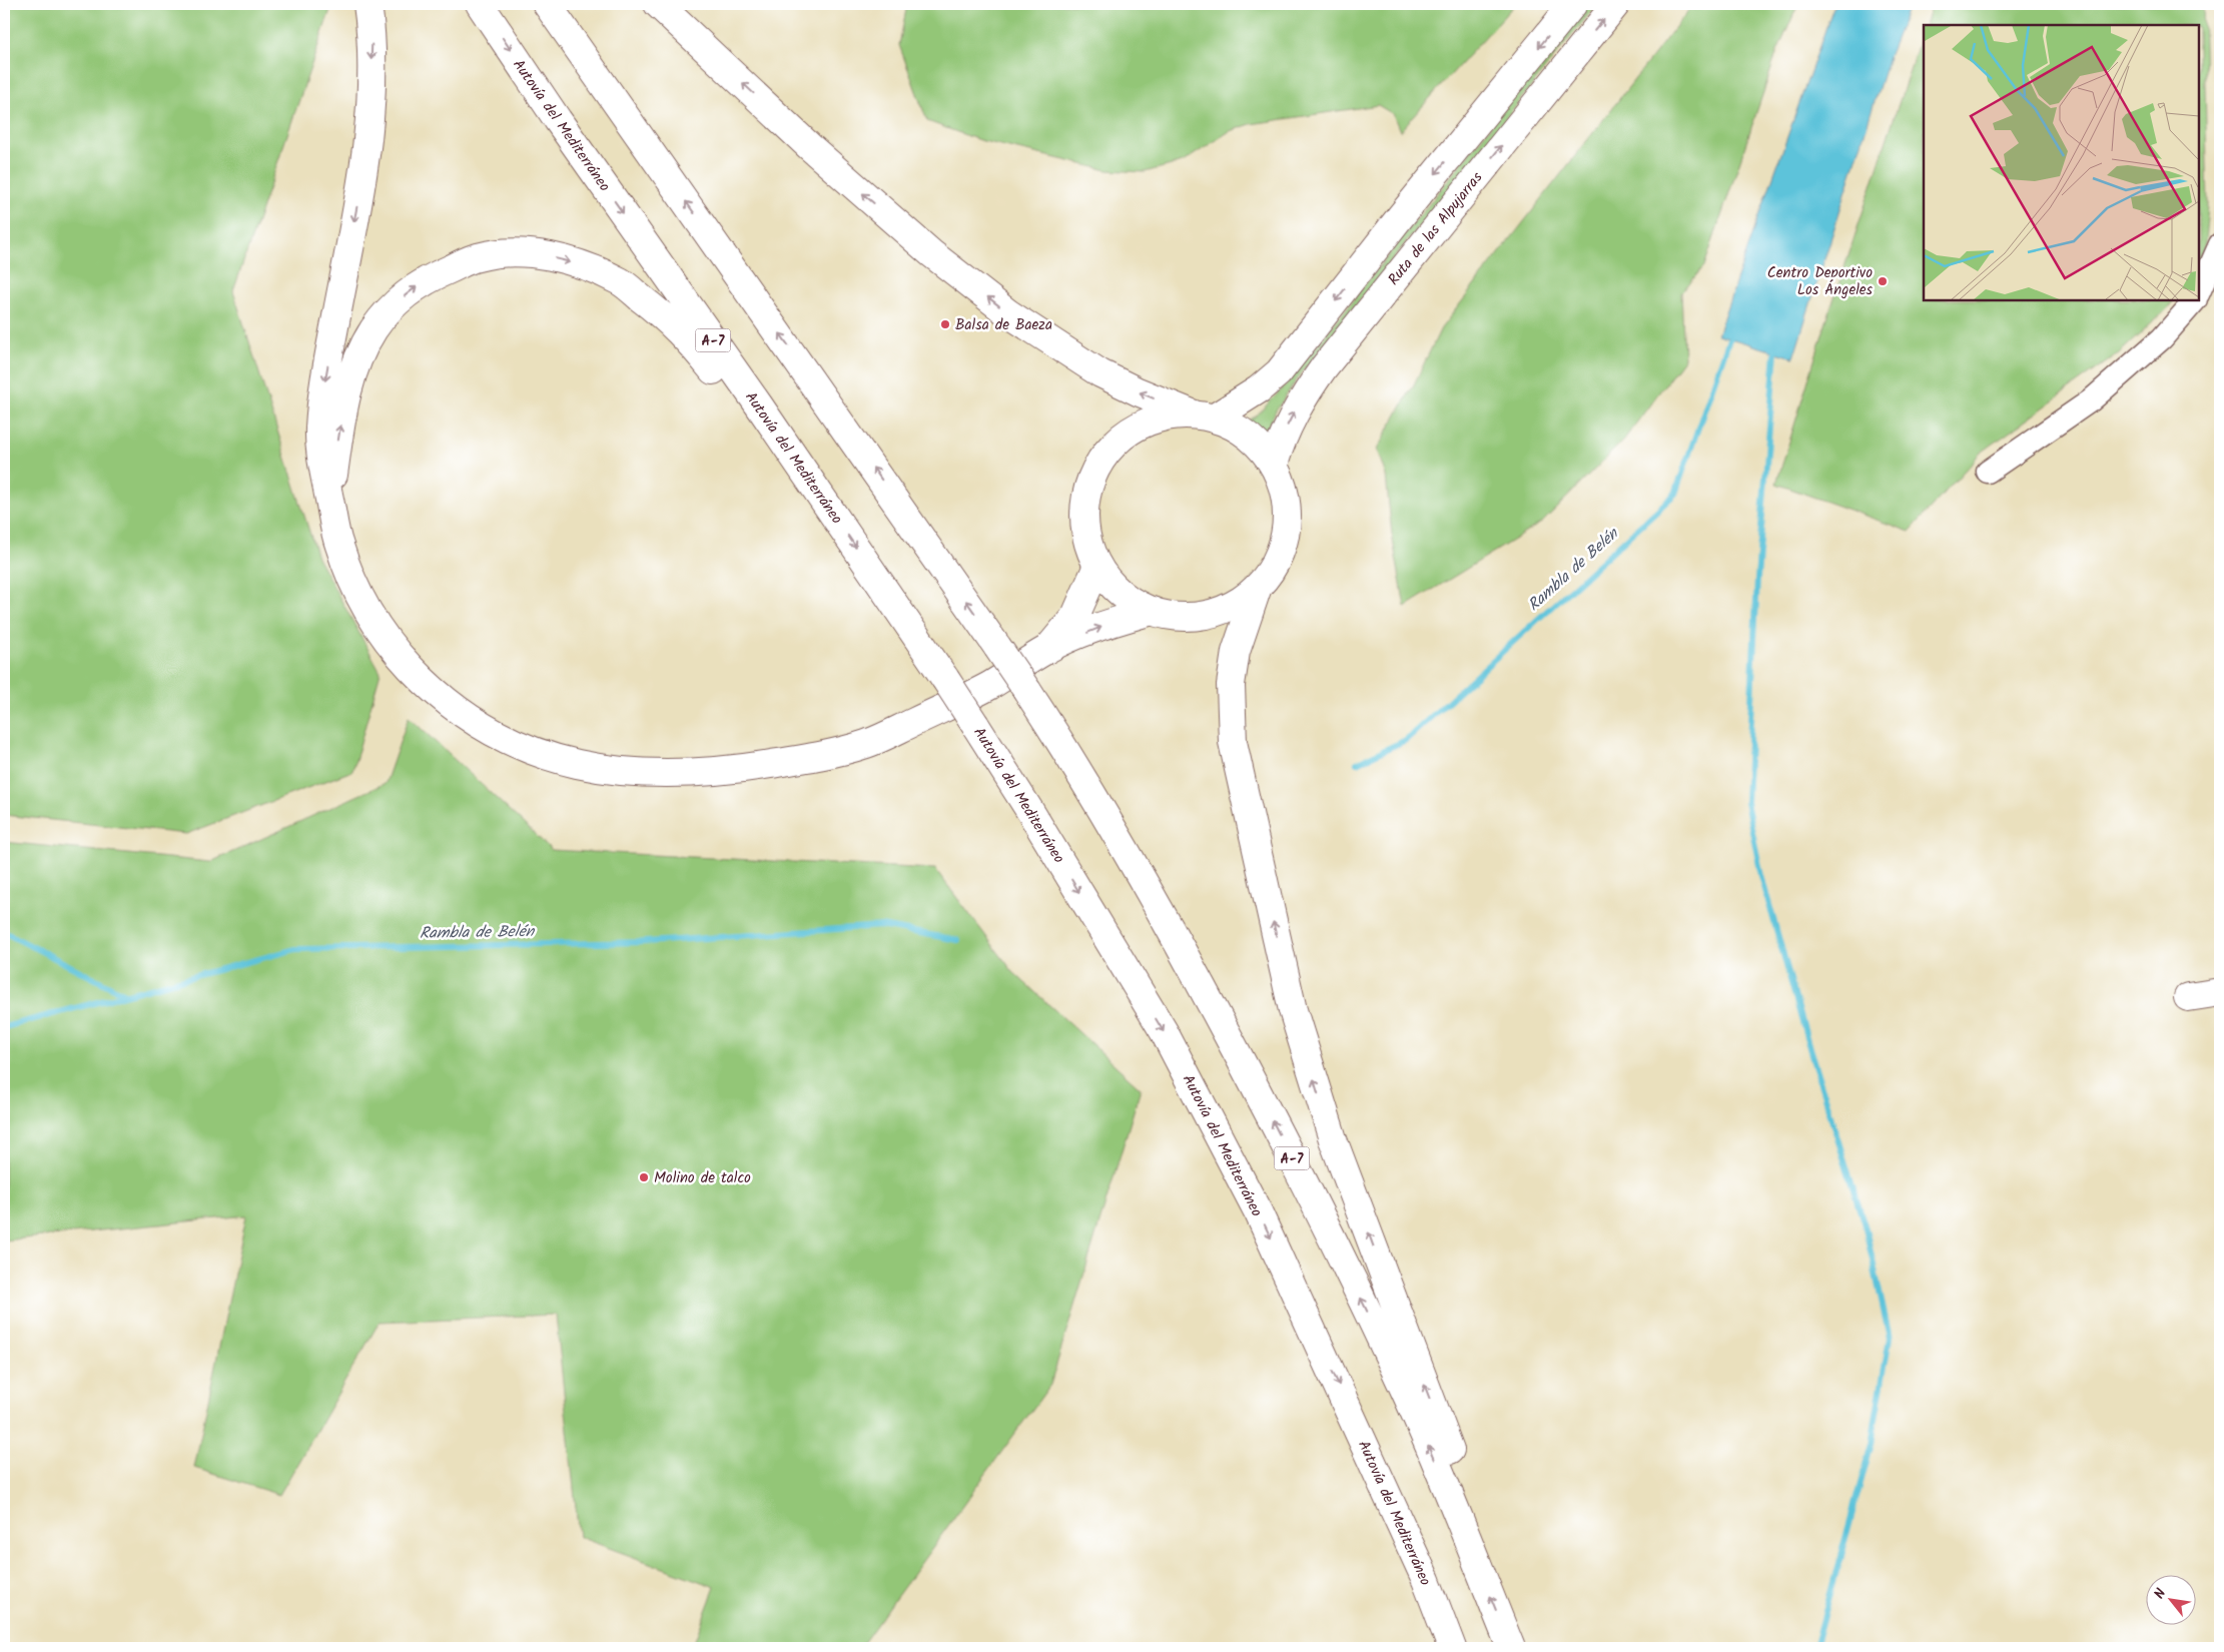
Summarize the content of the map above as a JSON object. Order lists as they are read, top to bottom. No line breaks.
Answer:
{"streets":{"main road":["Autovía del Mediterráneo","Ruta de las Alpujarras","A-7"]},"water":["Rambla de Belén"],"places":["Centro Deportivo Los Ángeles","Balsa de Baeza","Molino de talco"],"north":"top left"}
